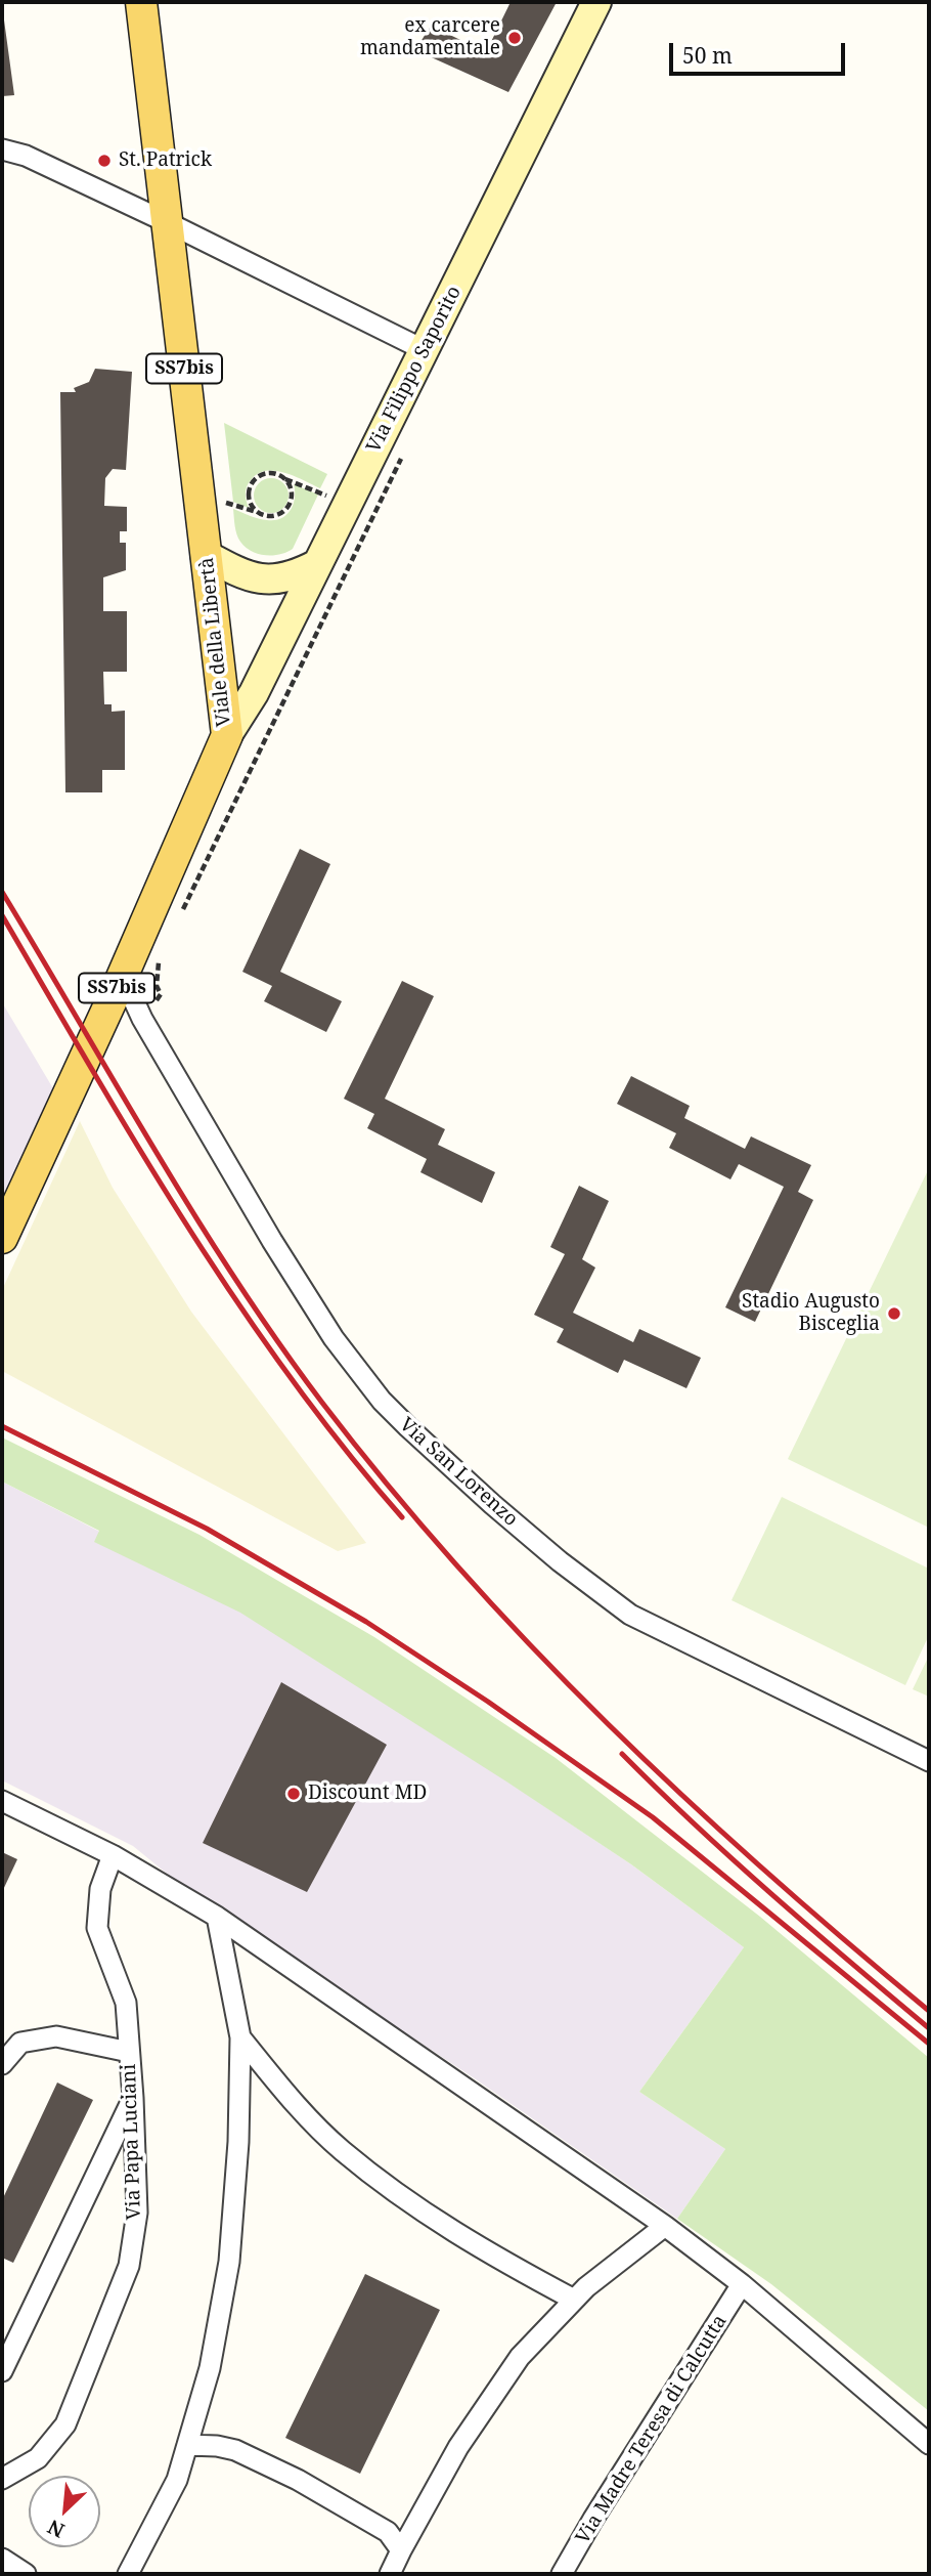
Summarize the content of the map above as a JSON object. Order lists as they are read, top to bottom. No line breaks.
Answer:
{"streets":{"main road":["SS7bis","Via Filippo Saporito","Viale della Libertà"],"street":["Via San Lorenzo","Via Papa Luciani","Via Madre Teresa di Calcutta"]},"crossings":[["Via Filippo Saporito","Viale della Libertà"]],"places":["ex carcere mandamentale","St. Patrick","Stadio Augusto Bisceglia","Discount MD"],"scale_bar":"50 m","north":"bottom left"}
